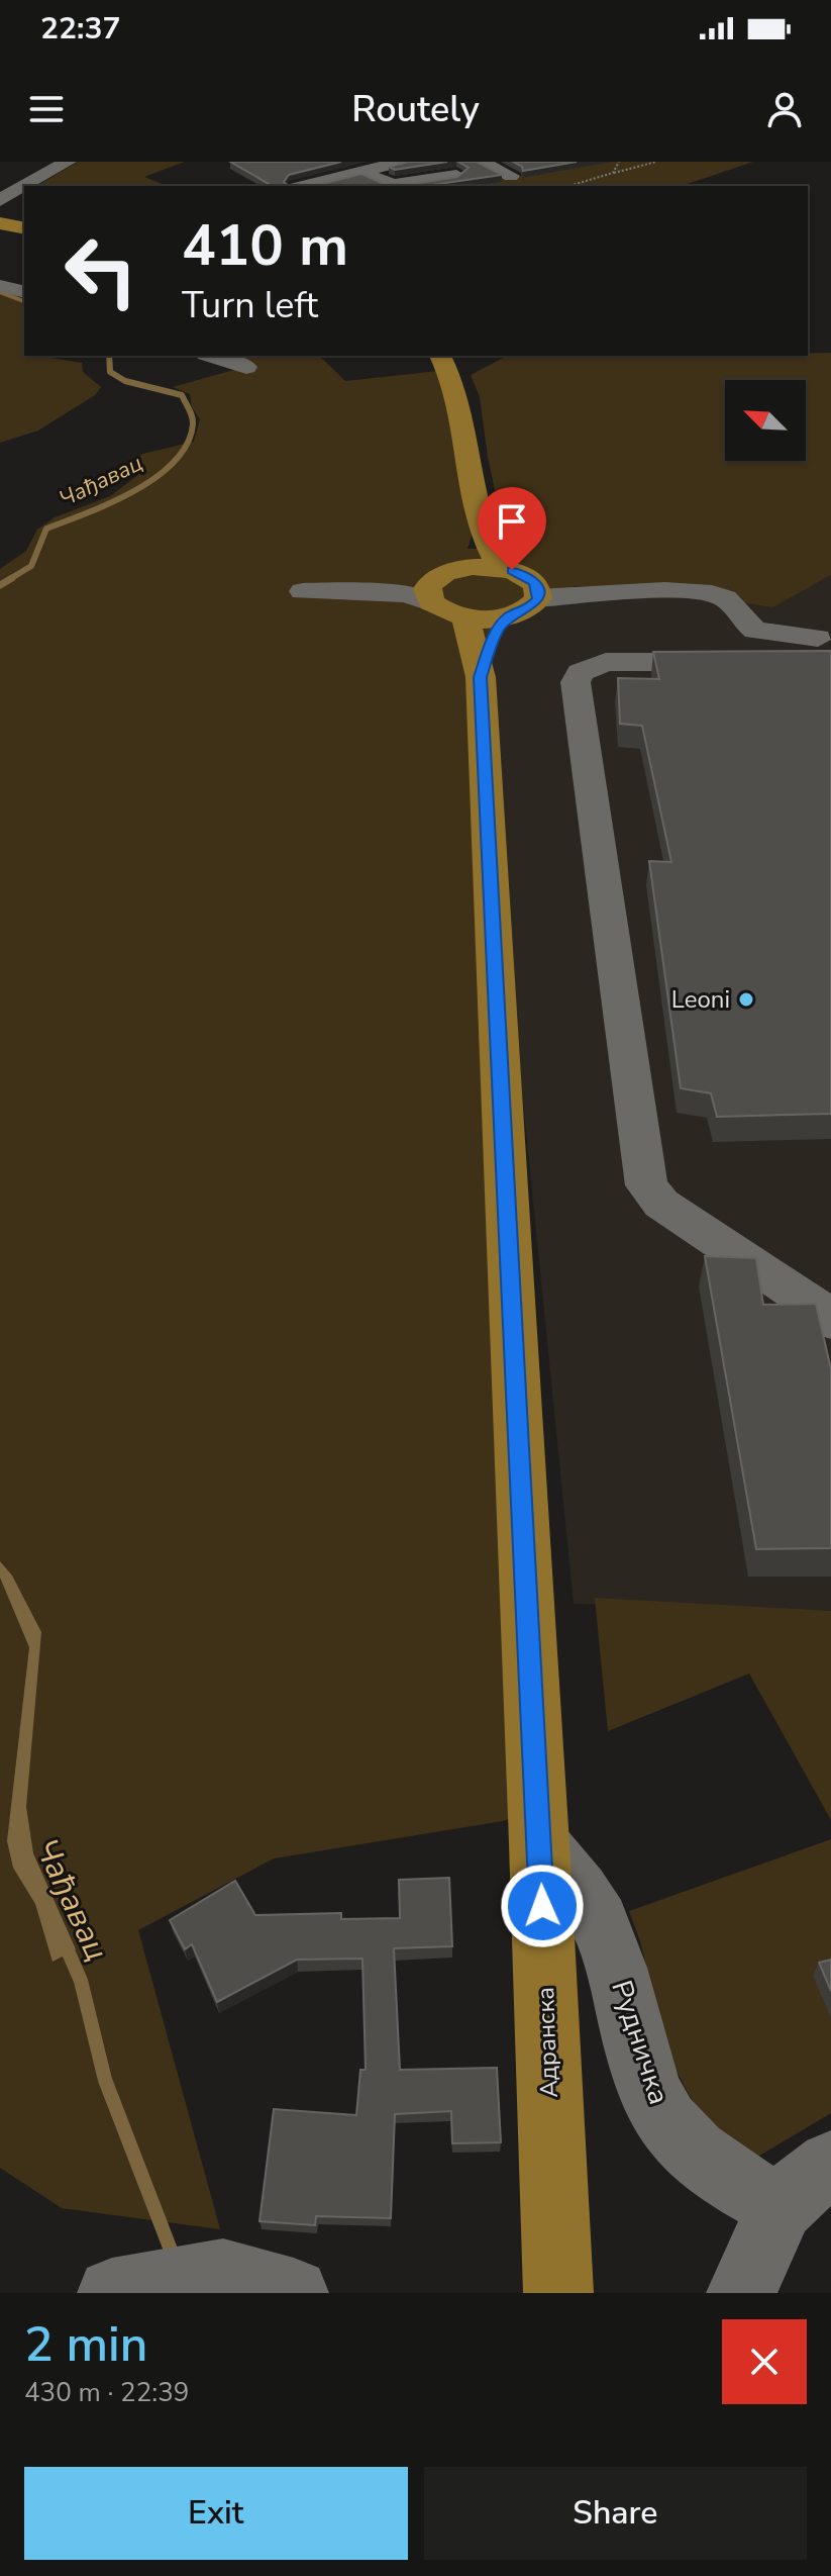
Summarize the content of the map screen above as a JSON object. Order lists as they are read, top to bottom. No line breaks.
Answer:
{"streets":{"main road":["Адранска"],"street":["Рудничка"]},"crossings":[["Адранска","Рудничка"]],"water":["Чађавац"],"places":["Leoni"],"north":"top left","page":{"status":"22:37","header":"Routely","turn":["410 m","Turn left"],"heading":["2 min","430 m · 22:39"],"buttons":["Exit","Share"]}}
